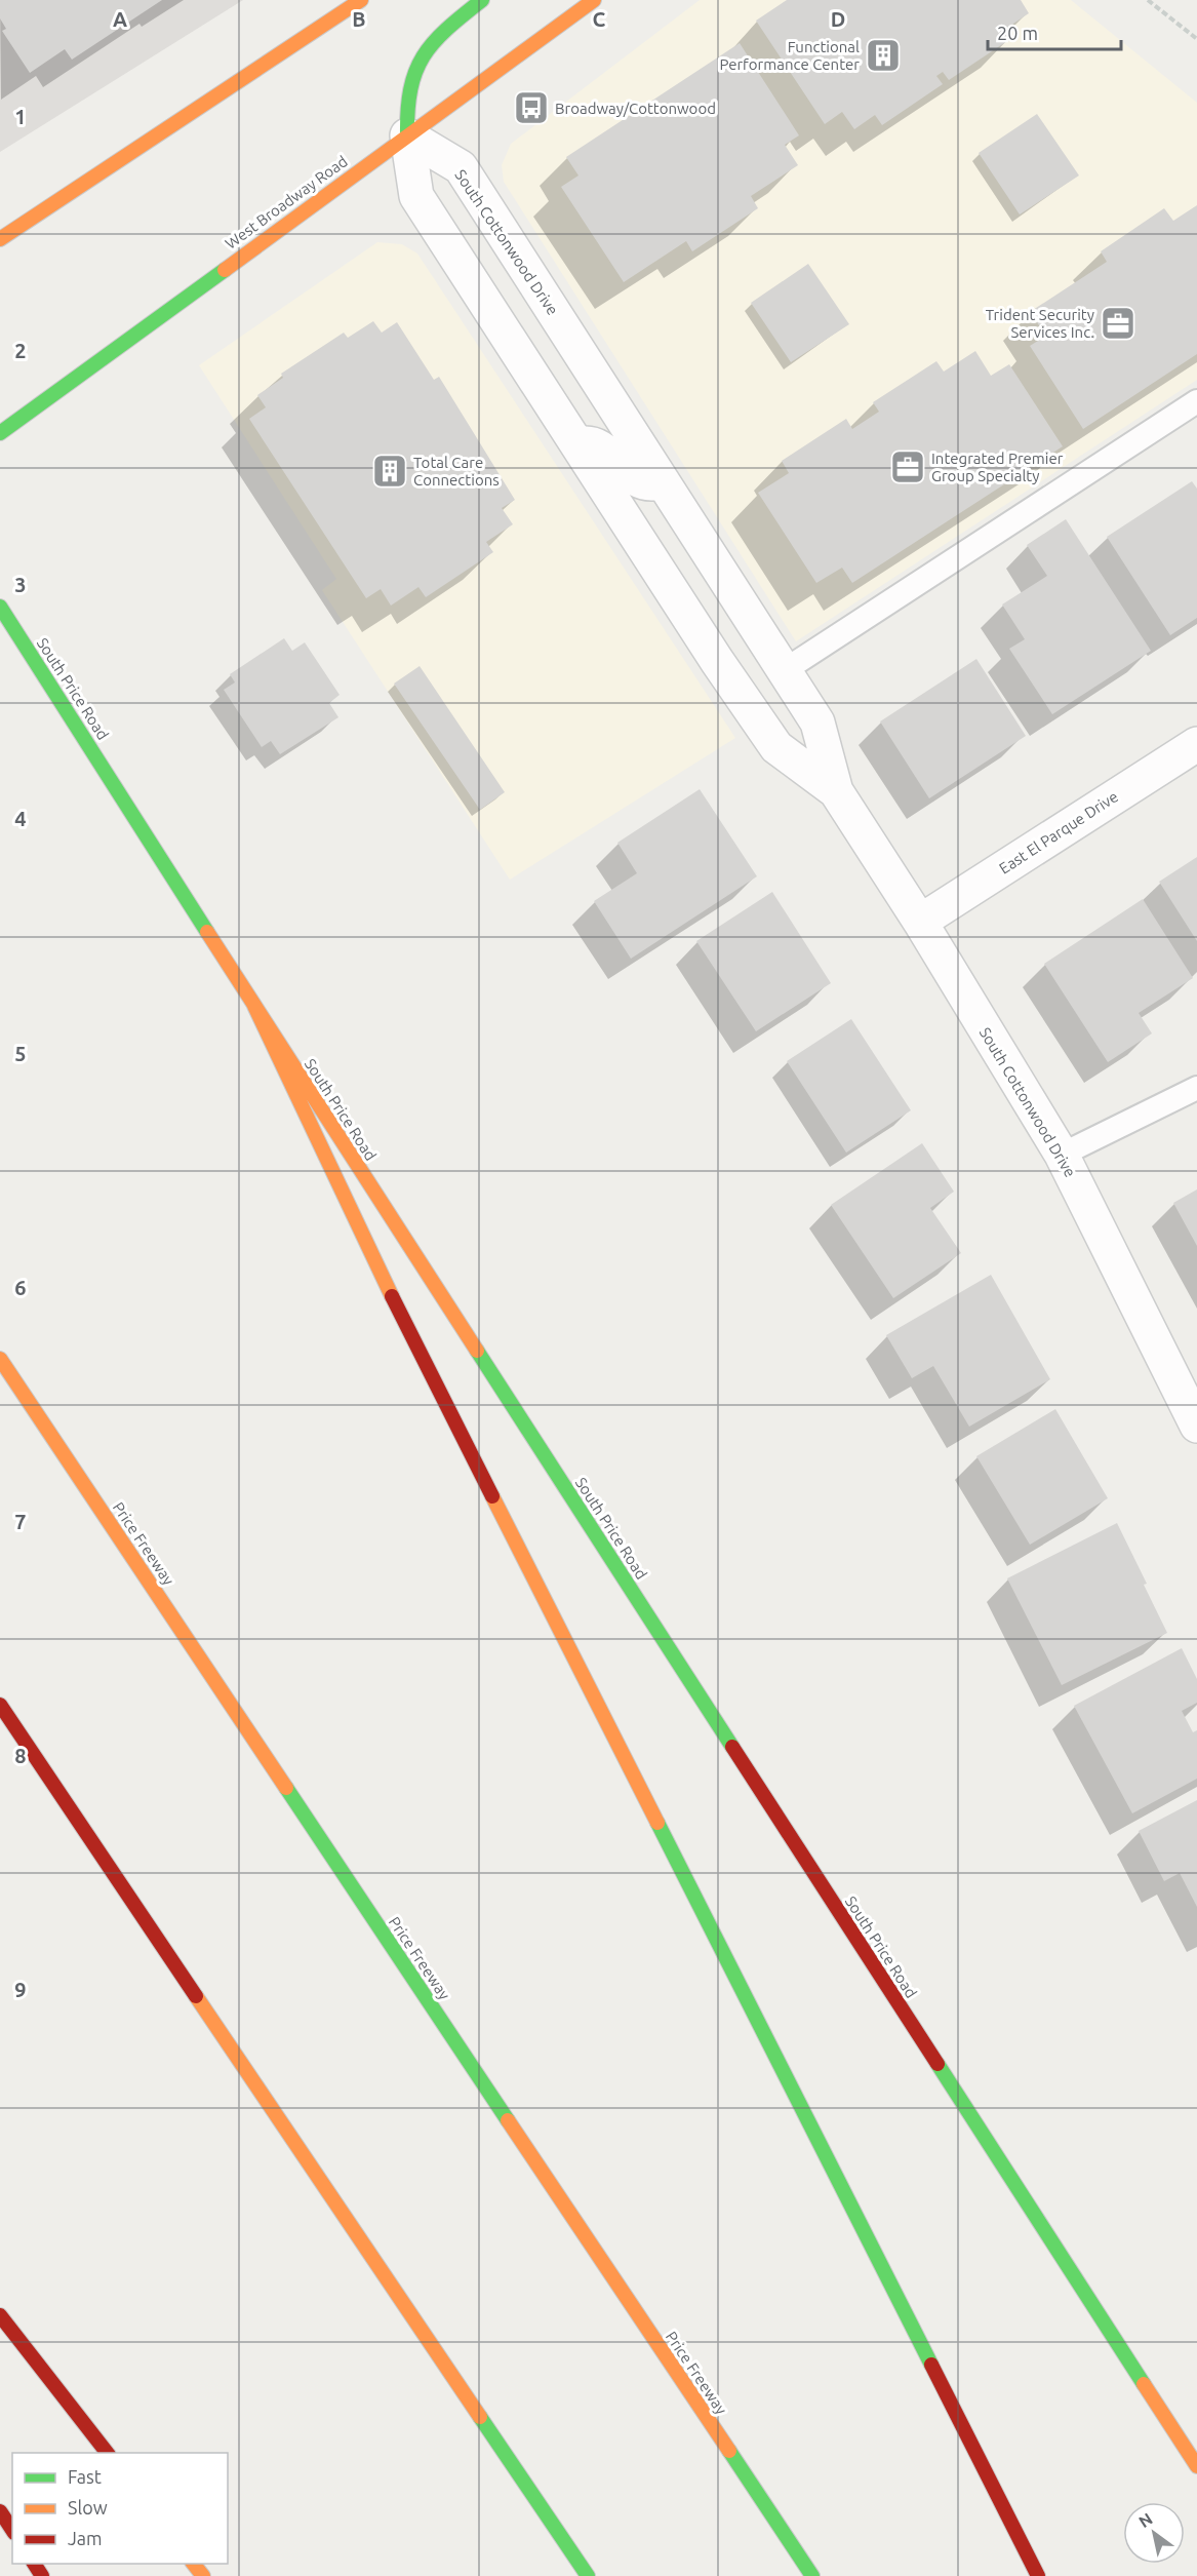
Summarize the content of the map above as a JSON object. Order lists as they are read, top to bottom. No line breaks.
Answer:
{"streets":{"main road":["West Broadway Road","South Price Road","Price Freeway"],"street":["South Cottonwood Drive","East El Parque Drive"]},"crossings":[["West Broadway Road","South Cottonwood Drive"],["South Cottonwood Drive","East El Parque Drive"]],"places":{"building":["Functional Performance Center","Total Care Connections"],"bus stop":["Broadway/Cottonwood"],"office":["Trident Security Services Inc.","Integrated Premier Group Specialty"]},"legend":["Fast","Slow","Jam"],"scale_bar":"20 m","north":"top left","grid":{"columns":["A","B","C","D"],"rows":["1","2","3","4","5","6","7","8","9"]}}
